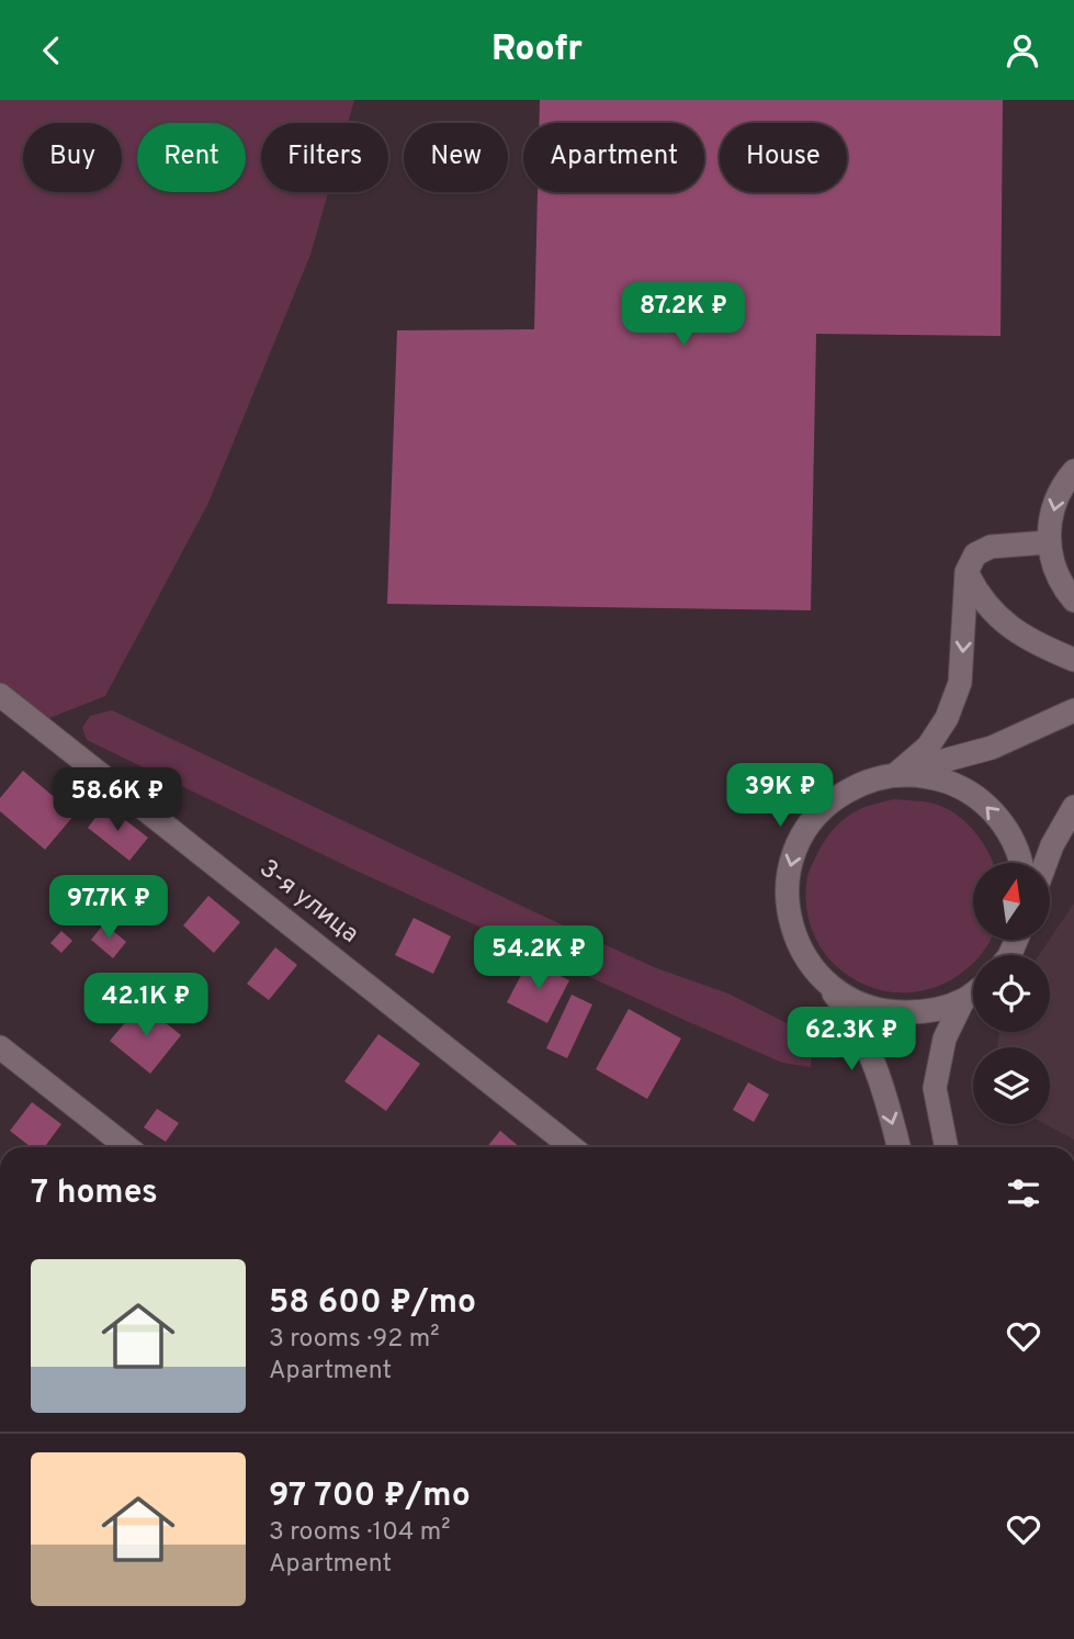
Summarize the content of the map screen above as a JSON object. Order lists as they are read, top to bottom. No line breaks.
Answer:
{"streets":{"street":["3-я улица"]},"north":"top","page":{"header":"Roofr","chip":["Buy","Rent","Filters","New","Apartment","House"],"price":["87.2K ₽","39K ₽","58.6K ₽","97.7K ₽","54.2K ₽","42.1K ₽","62.3K ₽"],"heading":"7 homes","list":[{"name":"58 600 ₽/mo","note":"3 rooms · 92 m² · Apartment"},{"name":"97 700 ₽/mo","note":"3 rooms · 104 m² · Apartment"}]}}
